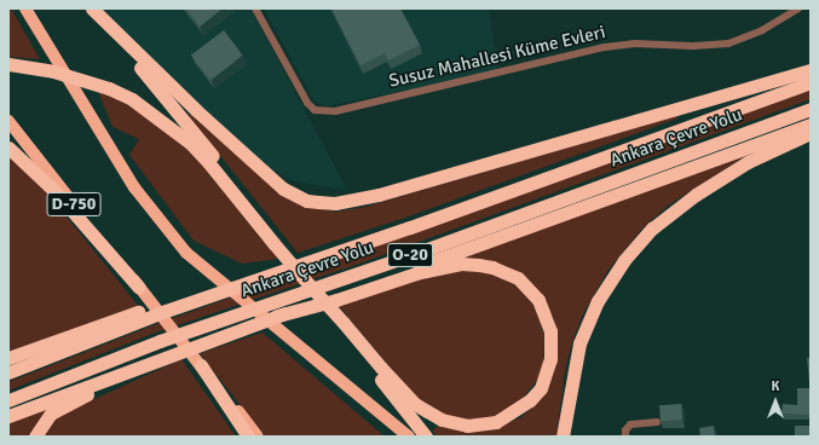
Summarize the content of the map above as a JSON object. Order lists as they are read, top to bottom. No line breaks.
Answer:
{"streets":{"highway":["Ankara Çevre Yolu","D-750","O-20"],"street":["Susuz Mahallesi Küme Evleri"]},"north":"top"}
